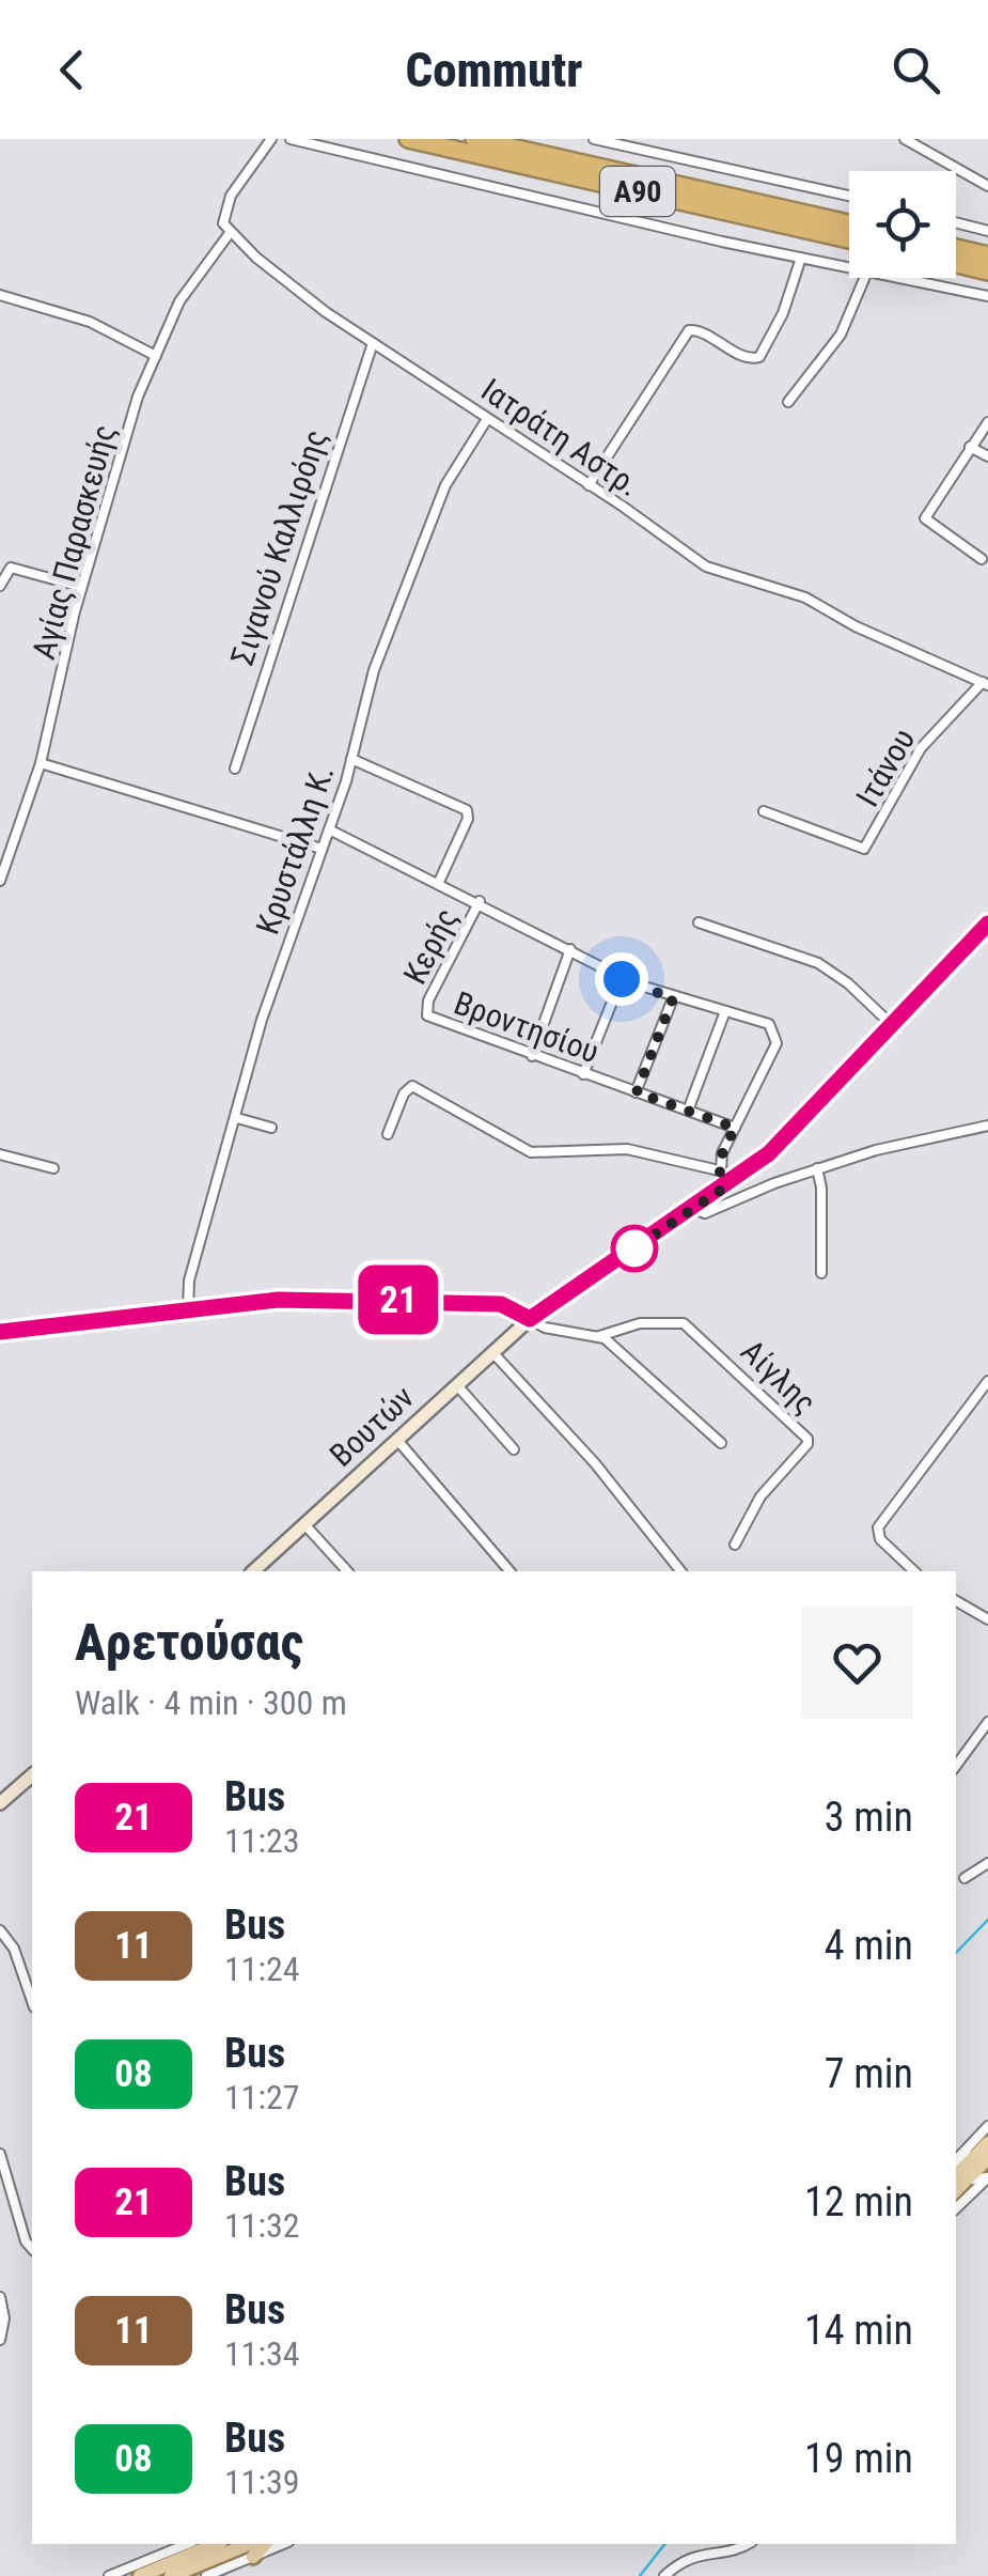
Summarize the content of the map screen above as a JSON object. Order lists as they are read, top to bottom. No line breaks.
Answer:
{"streets":{"highway":["Α90"],"main road":["Βουτών"],"street":["Ιατράτη Αστρ.","Αγίας Παρασκευής","Σιγανού Καλλιρόης","Ιτάνου","Κρυστάλλη Κ.","Κερής","Βροντησίου","Αίγλης"]},"crossings":[["Ιατράτη Αστρ.","Αγίας Παρασκευής"],["Ιατράτη Αστρ.","Σιγανού Καλλιρόης"],["Ιατράτη Αστρ.","Ιτάνου"],["Ιατράτη Αστρ.","Κρυστάλλη Κ."],["Κερής","Βροντησίου"]],"lines":["bus line 21"],"page":{"header":"Commutr","on_map":"21","heading":["Αρετούσας","Walk · 4 min · 300 m"],"list":[{"mark":"21","name":"Bus","note":"11:23","value":"3 min"},{"mark":"11","name":"Bus","note":"11:24","value":"4 min"},{"mark":"08","name":"Bus","note":"11:27","value":"7 min"},{"mark":"21","name":"Bus","note":"11:32","value":"12 min"},{"mark":"11","name":"Bus","note":"11:34","value":"14 min"},{"mark":"08","name":"Bus","note":"11:39","value":"19 min"}]}}
